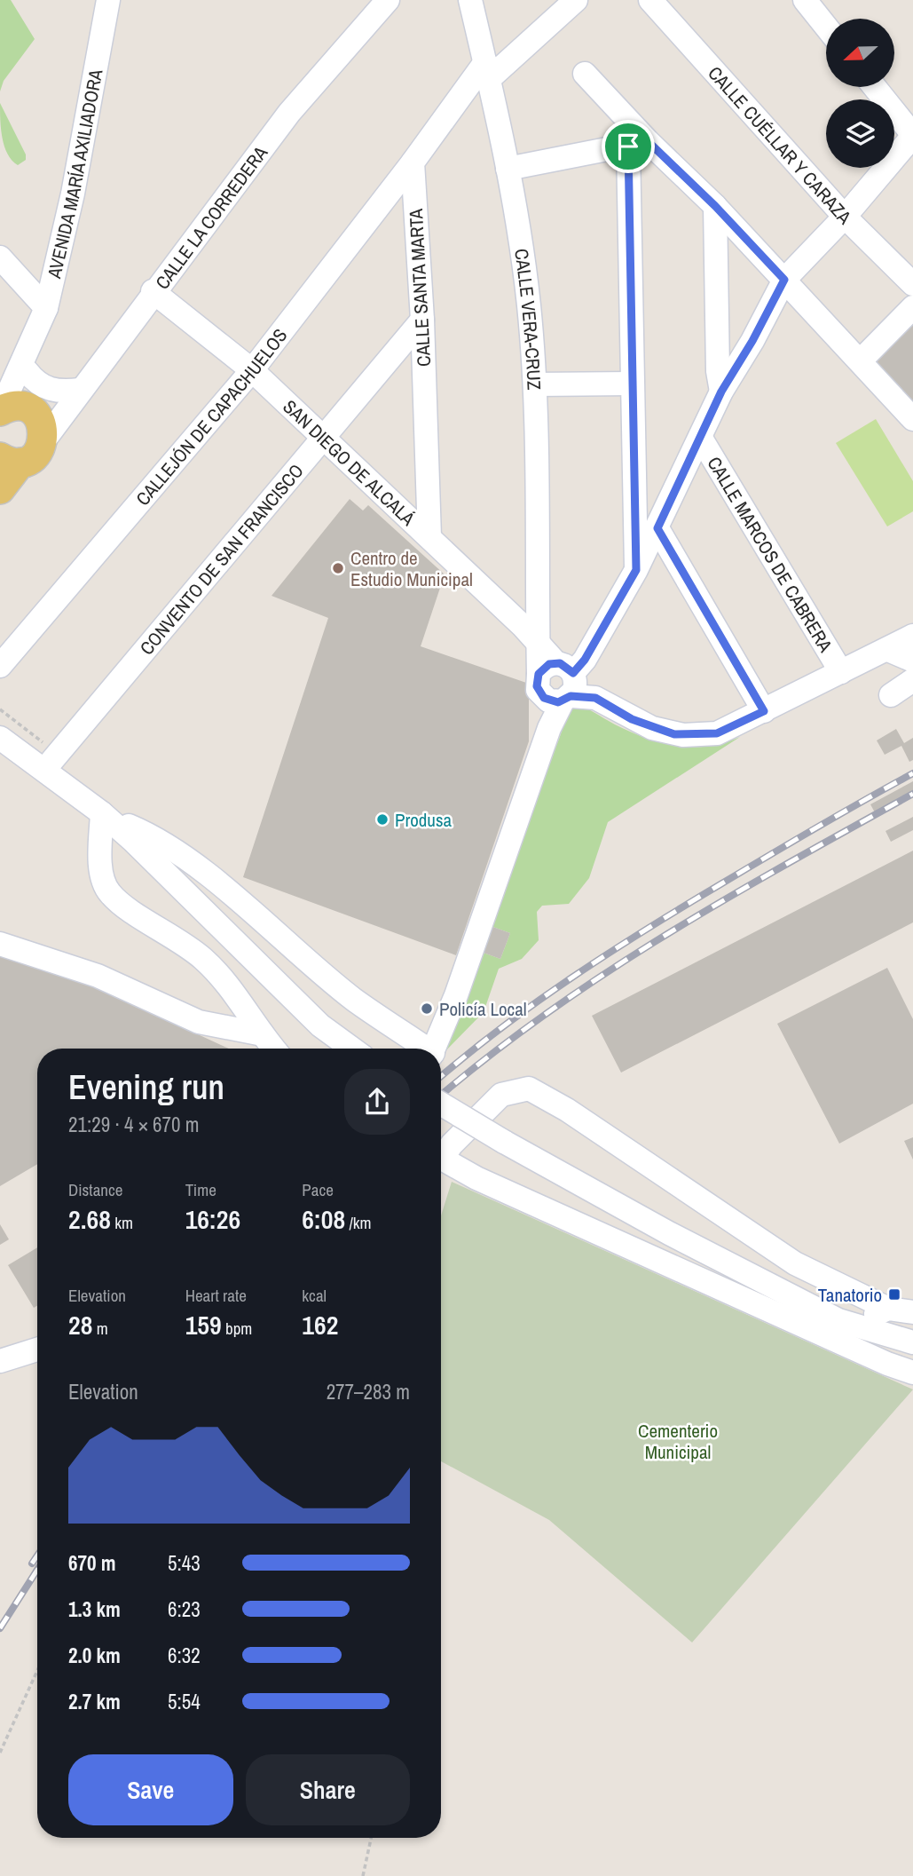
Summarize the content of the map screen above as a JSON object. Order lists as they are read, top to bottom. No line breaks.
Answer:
{"streets":{"street":["CALLE CUÉLLAR Y CARAZA","AVENIDA MARÍA AXILIADORA","CALLE LA CORREDERA","CALLE SANTA MARTA","CALLE VERA-CRUZ","CALLEJÓN DE CAPACHUELOS","SAN DIEGO DE ALCALÁ","CALLE MARCOS DE CABRERA","CONVENTO DE SAN FRANCISCO"]},"crossings":[["CALLE LA CORREDERA","SAN DIEGO DE ALCALÁ"],["CALLE SANTA MARTA","CALLEJÓN DE CAPACHUELOS"],["CALLE SANTA MARTA","SAN DIEGO DE ALCALÁ"],["CALLE SANTA MARTA","CONVENTO DE SAN FRANCISCO"],["CALLE VERA-CRUZ","SAN DIEGO DE ALCALÁ"],["CALLEJÓN DE CAPACHUELOS","SAN DIEGO DE ALCALÁ"],["SAN DIEGO DE ALCALÁ","CALLE MARCOS DE CABRERA"],["SAN DIEGO DE ALCALÁ","CONVENTO DE SAN FRANCISCO"]],"parks":["Cementerio Municipal"],"places":{"other":["Centro de Estudio Municipal","Produsa","Policía Local"],"transit":["Tanatorio"]},"north":"left","page":{"heading":["Evening run","21:29 · 4 × 670 m"],"stats":[["Distance","2.68 km"],["Time","16:26"],["Pace","6:08 /km"],["Elevation","28 m"],["Heart rate","159 bpm"],["kcal","162"]],"chart":["Elevation","277–283 m"],"list":[{"name":"670 m","note":"5:43"},{"name":"1.3 km","note":"6:23"},{"name":"2.0 km","note":"6:32"},{"name":"2.7 km","note":"5:54"}],"buttons":["Save","Share"]}}
